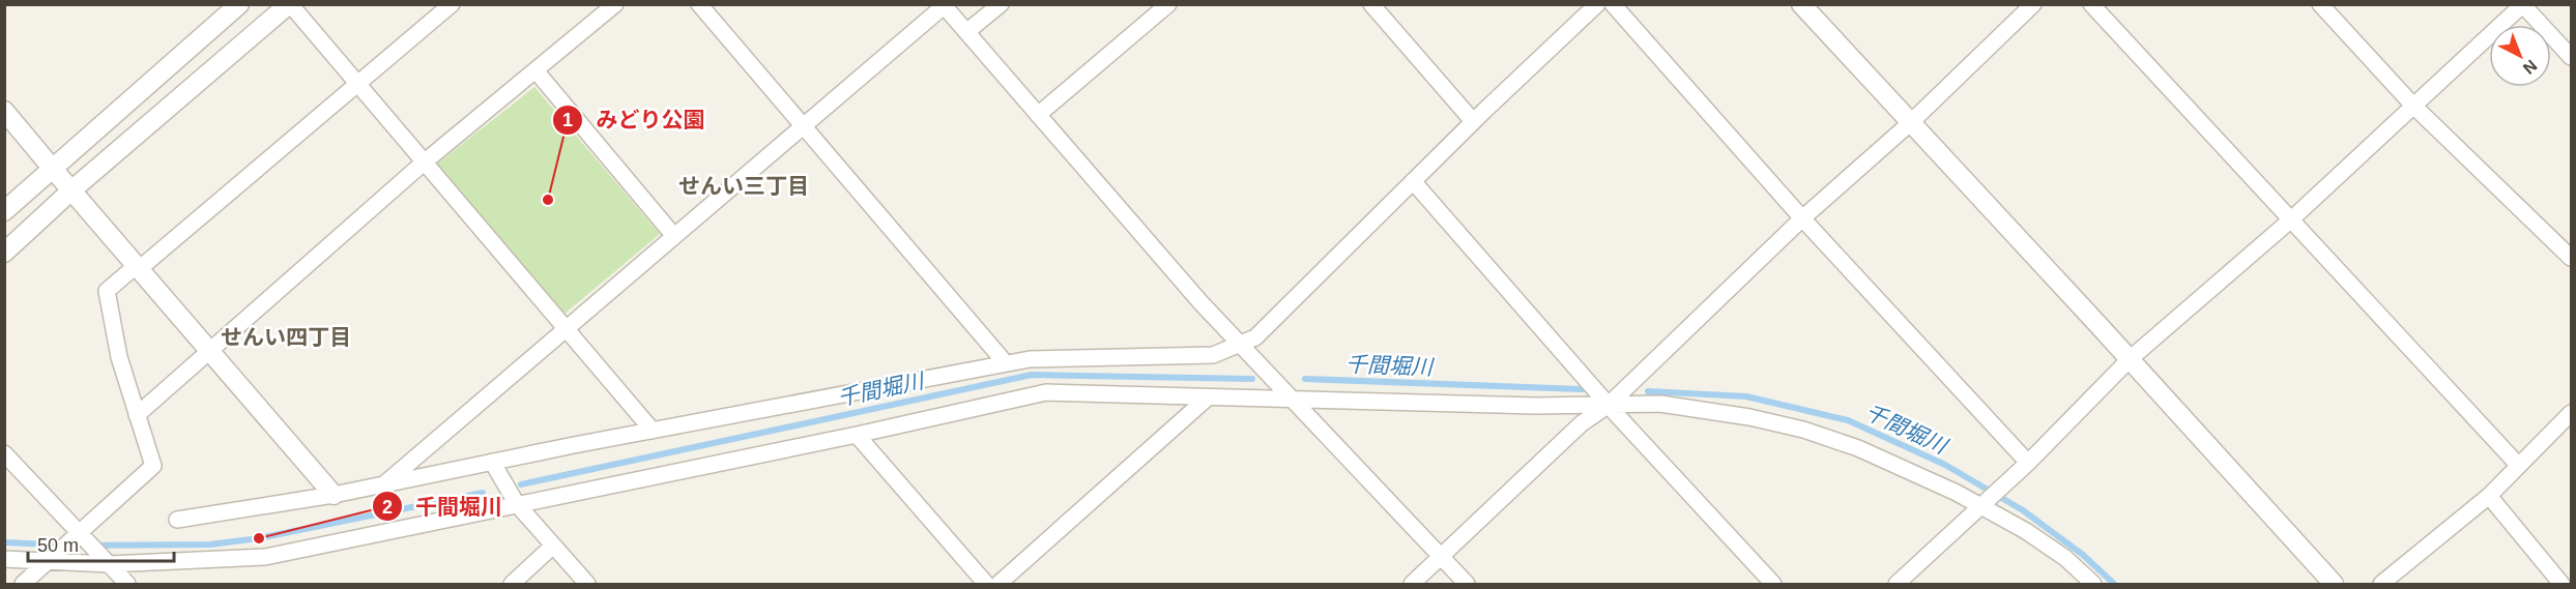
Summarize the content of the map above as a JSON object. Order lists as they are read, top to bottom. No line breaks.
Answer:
{"districts":["せんい三丁目","せんい四丁目"],"water":["千間堀川"],"places":["みどり公園","千間堀川"],"scale_bar":"50 m","north":"bottom right"}
